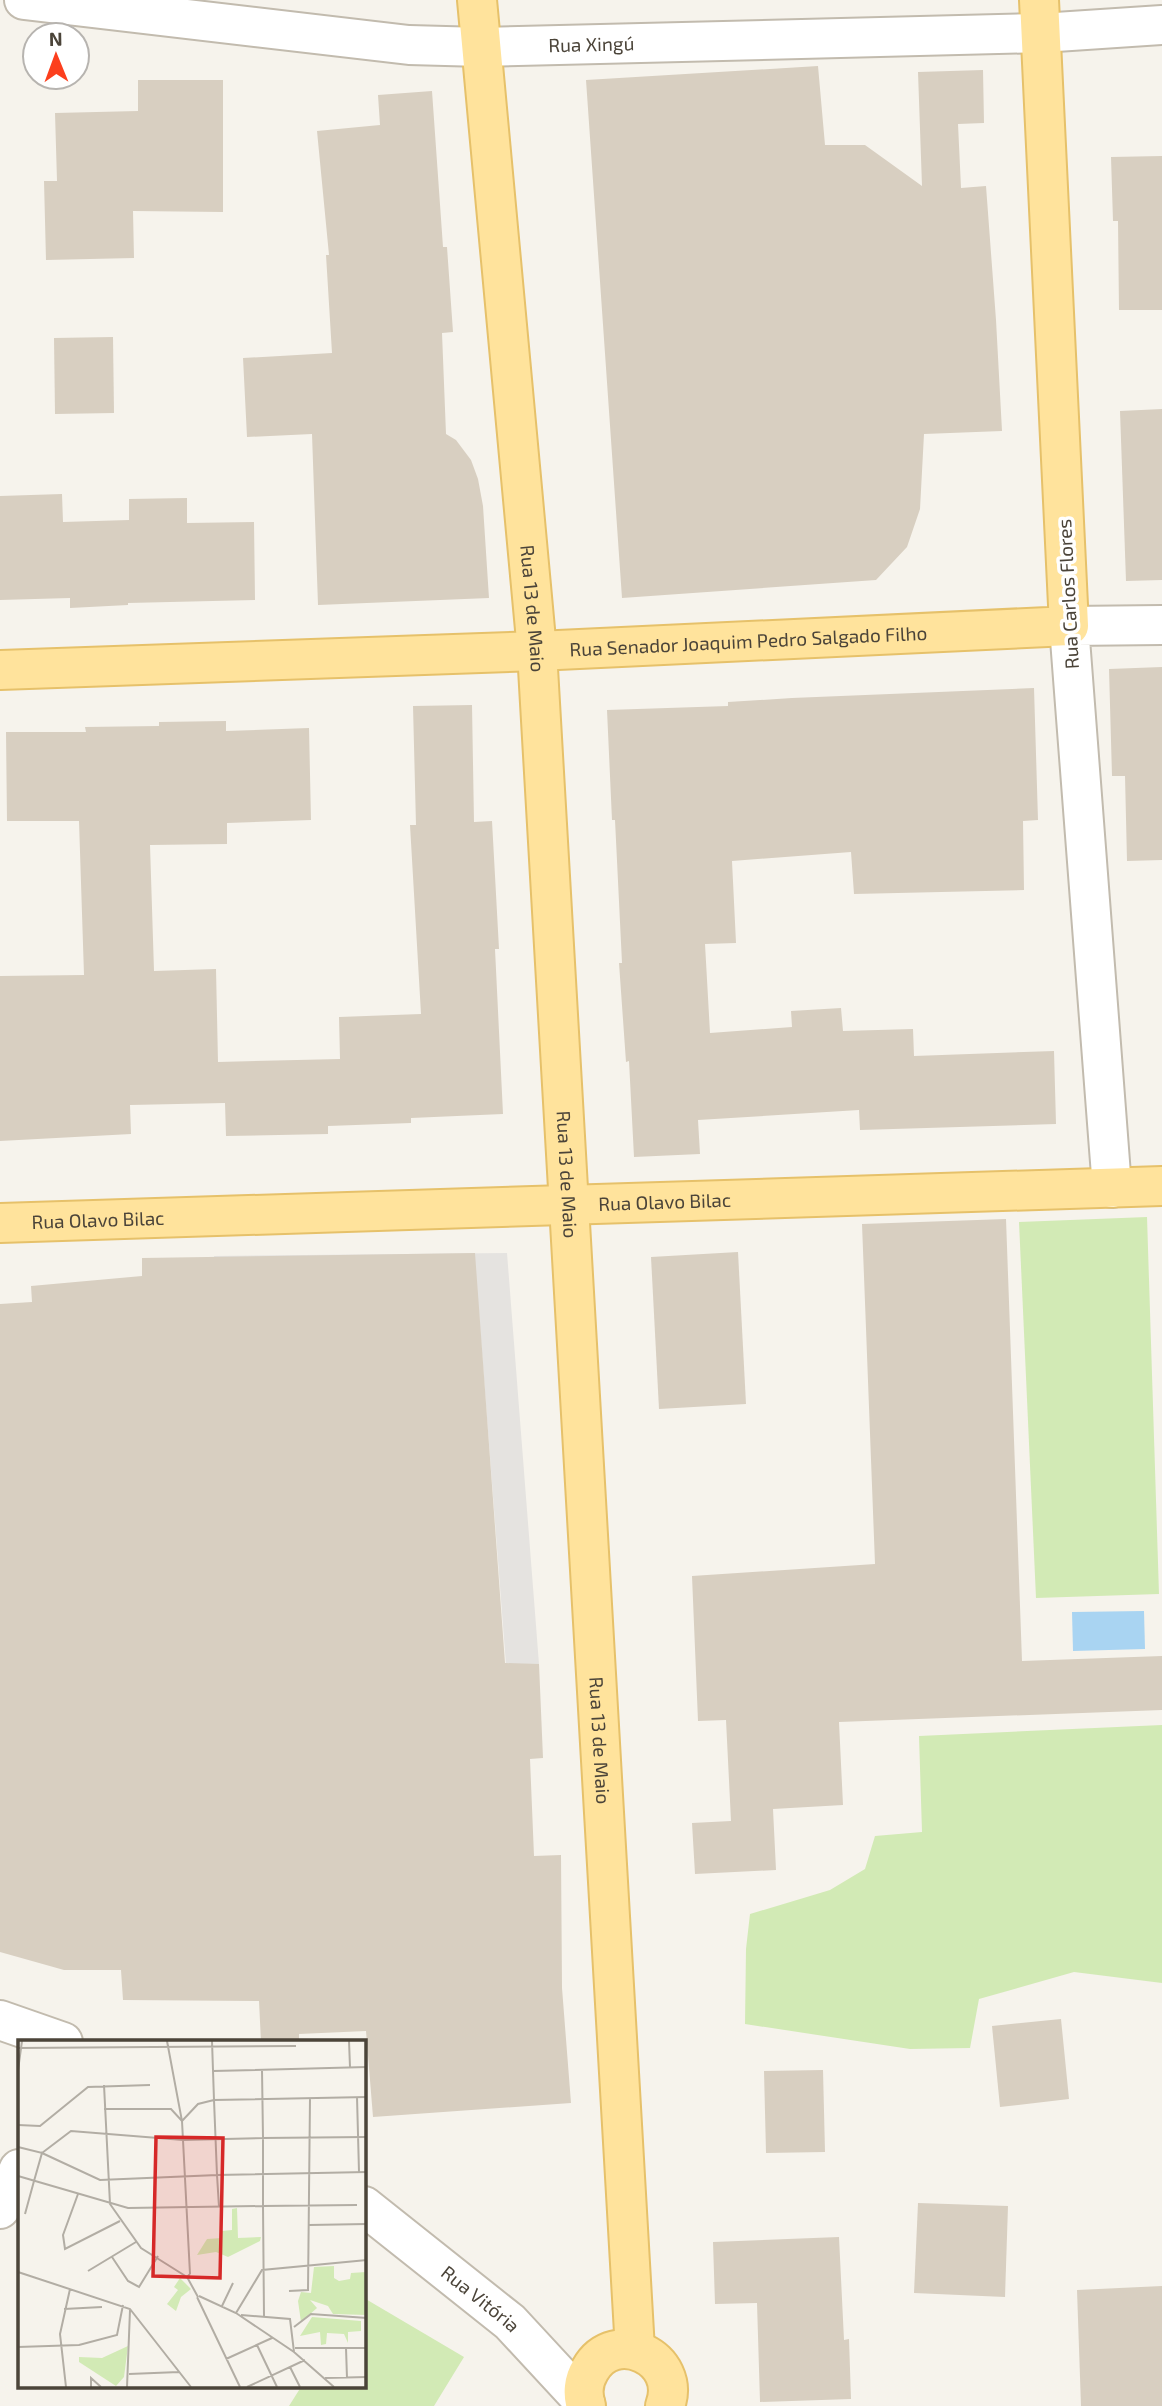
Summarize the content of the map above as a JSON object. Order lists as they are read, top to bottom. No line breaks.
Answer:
{"streets":{"main road":["Rua Carlos Flores","Rua 13 de Maio","Rua Senador Joaquim Pedro Salgado Filho","Rua Olavo Bilac"],"street":["Rua Xingú","Rua Vitória"]},"crossings":[["Rua Xingú","Rua Carlos Flores"],["Rua Xingú","Rua 13 de Maio"],["Rua Carlos Flores","Rua Senador Joaquim Pedro Salgado Filho"],["Rua Carlos Flores","Rua Olavo Bilac"],["Rua 13 de Maio","Rua Senador Joaquim Pedro Salgado Filho"],["Rua 13 de Maio","Rua Olavo Bilac"]],"north":"top"}
